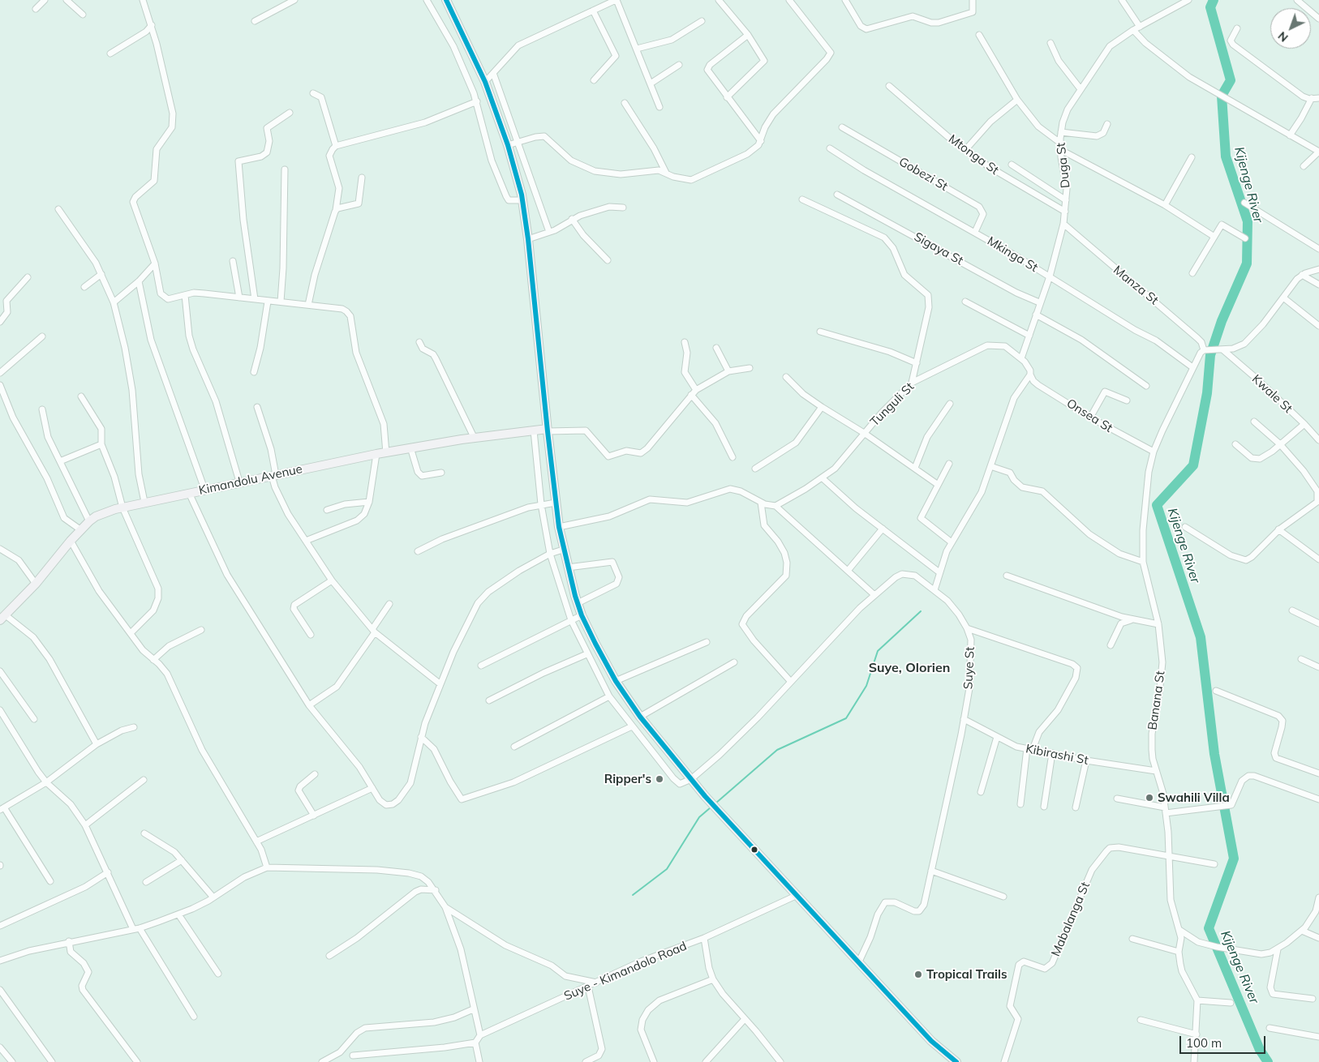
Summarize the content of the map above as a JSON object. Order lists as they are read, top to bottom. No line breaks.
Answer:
{"streets":{"main road":["Kimandolu Avenue"],"street":["Mtonga St","Duga St","Gobezi St","Sigaya St","Mkinga St","Manza St","Kwale St","Tunguli St","Onsea St","Suye St","Banana St","Kibirashi St","Mabalanga St","Suye - Kimandolo Road"]},"crossings":[["Mtonga St","Duga St"],["Duga St","Sigaya St"],["Duga St","Mkinga St"],["Duga St","Manza St"],["Duga St","Tunguli St"],["Gobezi St","Mkinga St"],["Mkinga St","Banana St"],["Manza St","Banana St"],["Tunguli St","Onsea St"],["Onsea St","Banana St"],["Suye St","Kibirashi St"],["Banana St","Kibirashi St"],["Banana St","Mabalanga St"]],"districts":["Suye, Olorien"],"water":["Kijenge River"],"places":["Ripper's","Swahili Villa","Tropical Trails"],"scale_bar":"100 m","north":"bottom left"}
